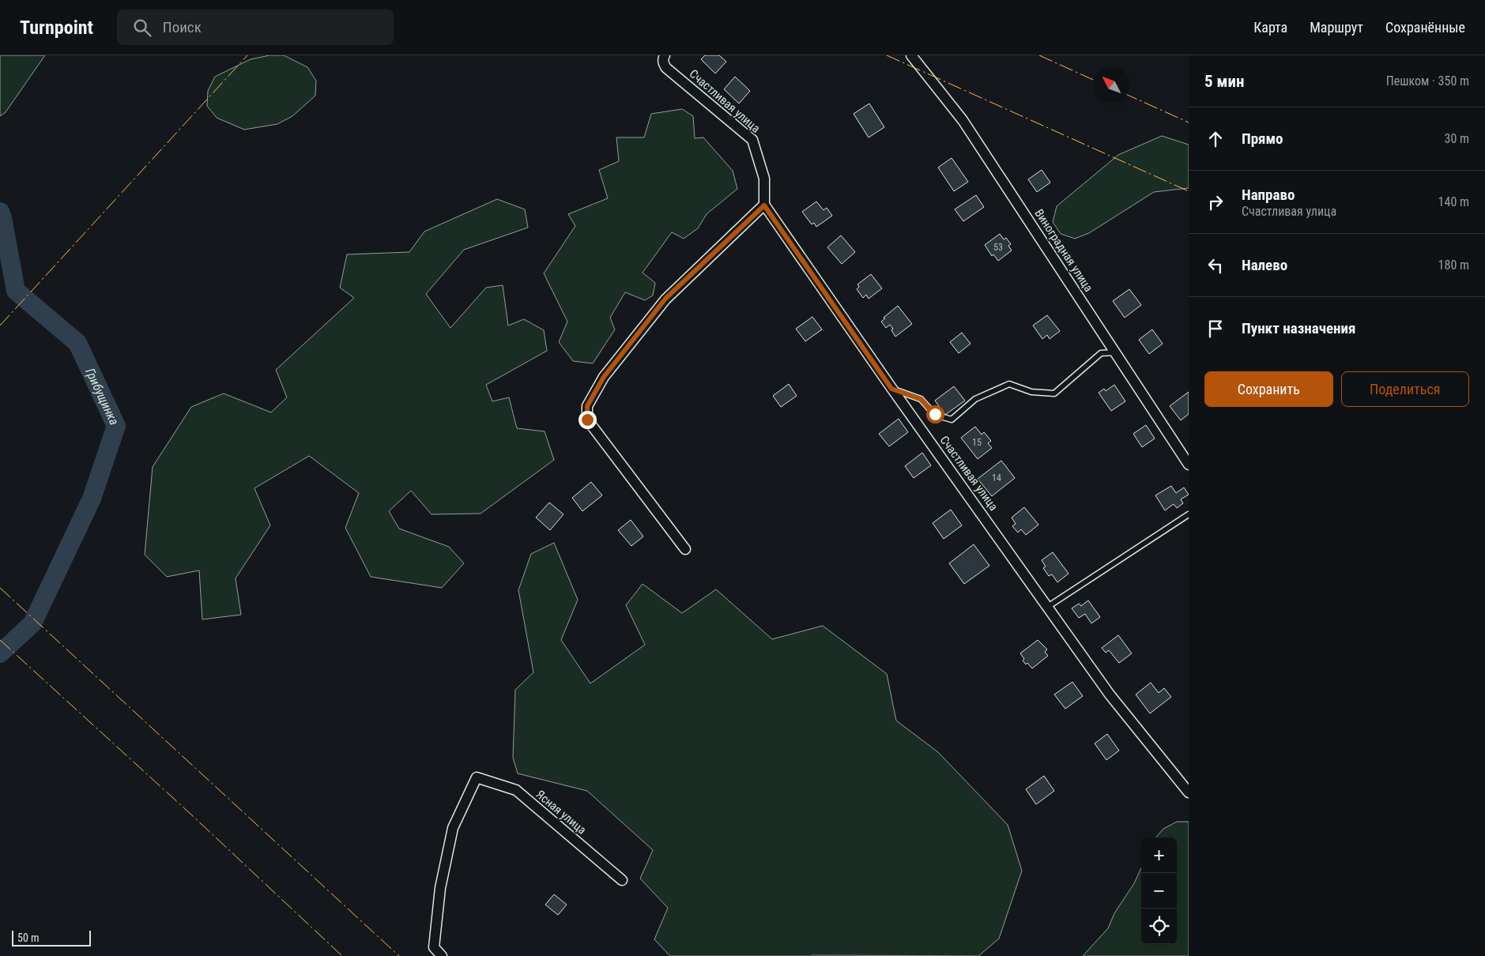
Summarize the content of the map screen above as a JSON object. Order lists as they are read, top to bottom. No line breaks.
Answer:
{"streets":{"street":["Счастливая улица","Виноградная улица","Ясная улица"]},"water":["Грибущинка"],"house_numbers":["53","15","14"],"scale_bar":"50 m","north":"top left","page":{"header":"Turnpoint","search":"Поиск","nav":["Карта","Маршрут","Сохранённые"],"heading":["5 мин","Пешком · 350 m"],"list":[["Прямо","30 m"],["Направо","Счастливая улица","140 m"],["Налево","180 m"],"Пункт назначения"],"buttons":["Сохранить","Поделиться"],"map_buttons":["+","−"],"scale":"50 m"}}
